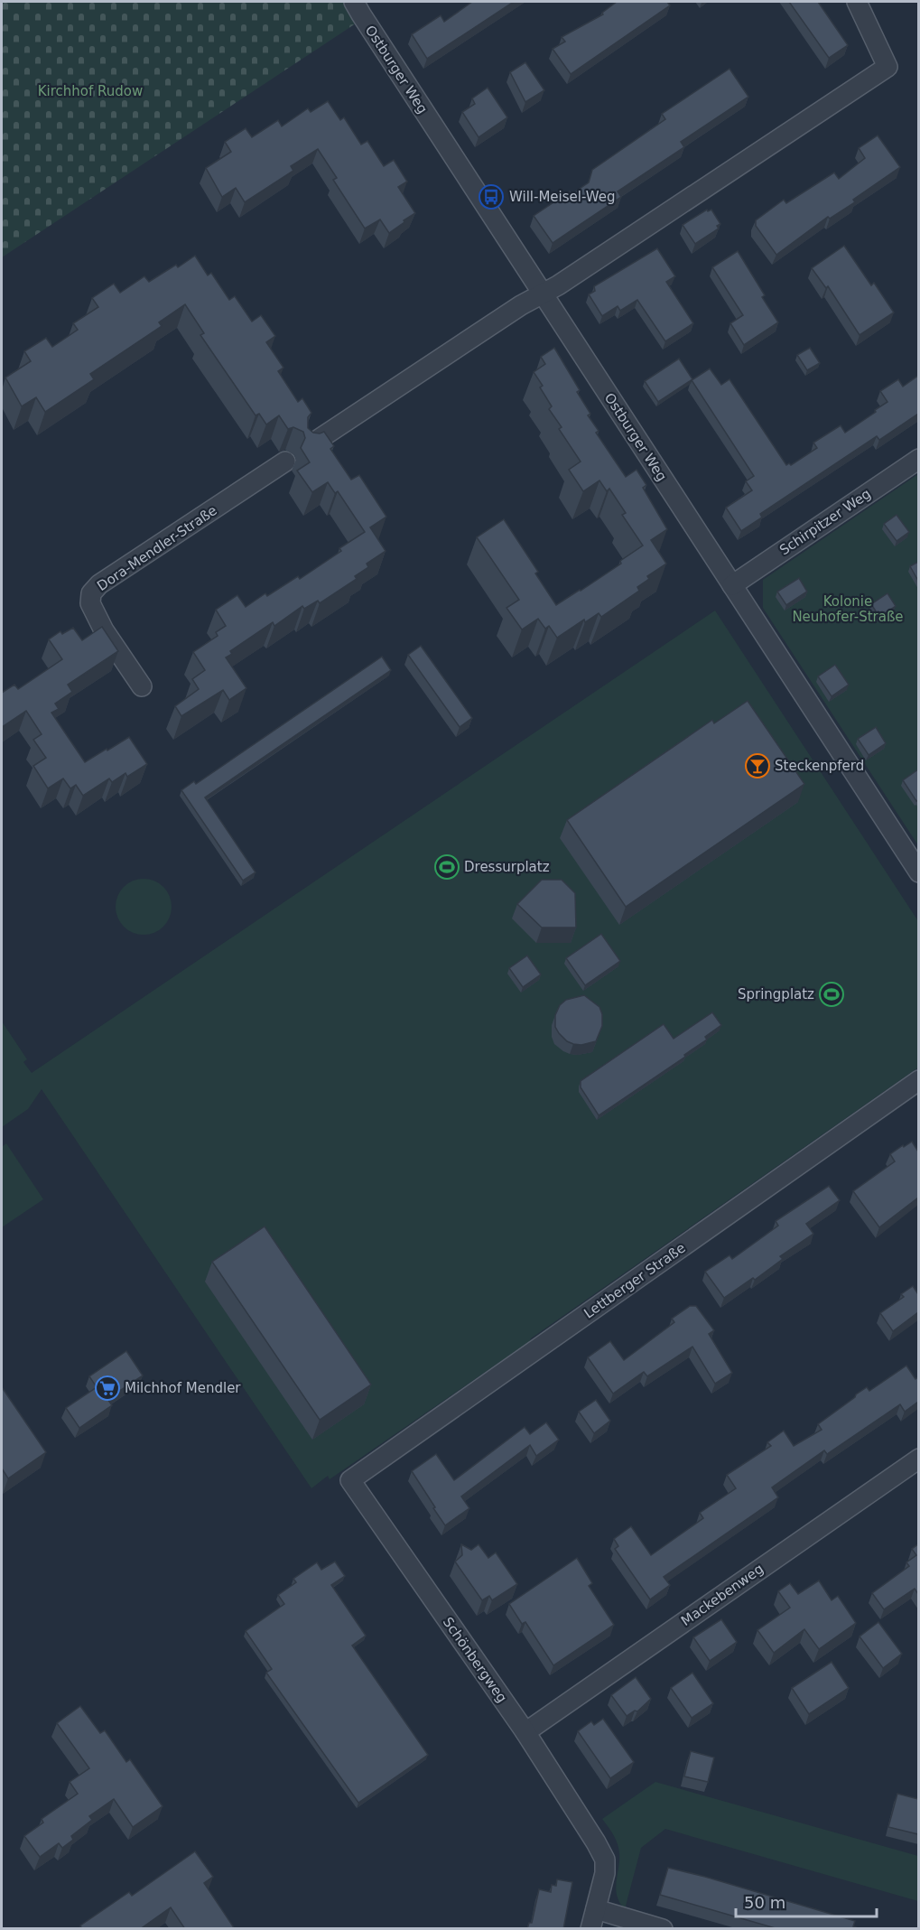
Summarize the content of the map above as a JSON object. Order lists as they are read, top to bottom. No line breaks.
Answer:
{"streets":{"street":["Ostburger Weg","Schirpitzer Weg","Dora-Mendler-Straße","Lettberger Straße","Mackebenweg","Schönbergweg"]},"crossings":[["Ostburger Weg","Schirpitzer Weg"],["Lettberger Straße","Schönbergweg"],["Mackebenweg","Schönbergweg"]],"parks":["Kirchhof Rudow","Kolonie Neuhofer-Straße"],"places":{"bus stop":["Will-Meisel-Weg"],"bar":["Steckenpferd"],"sports":["Dressurplatz","Springplatz"],"supermarket":["Milchhof Mendler"]},"scale_bar":"50 m"}
